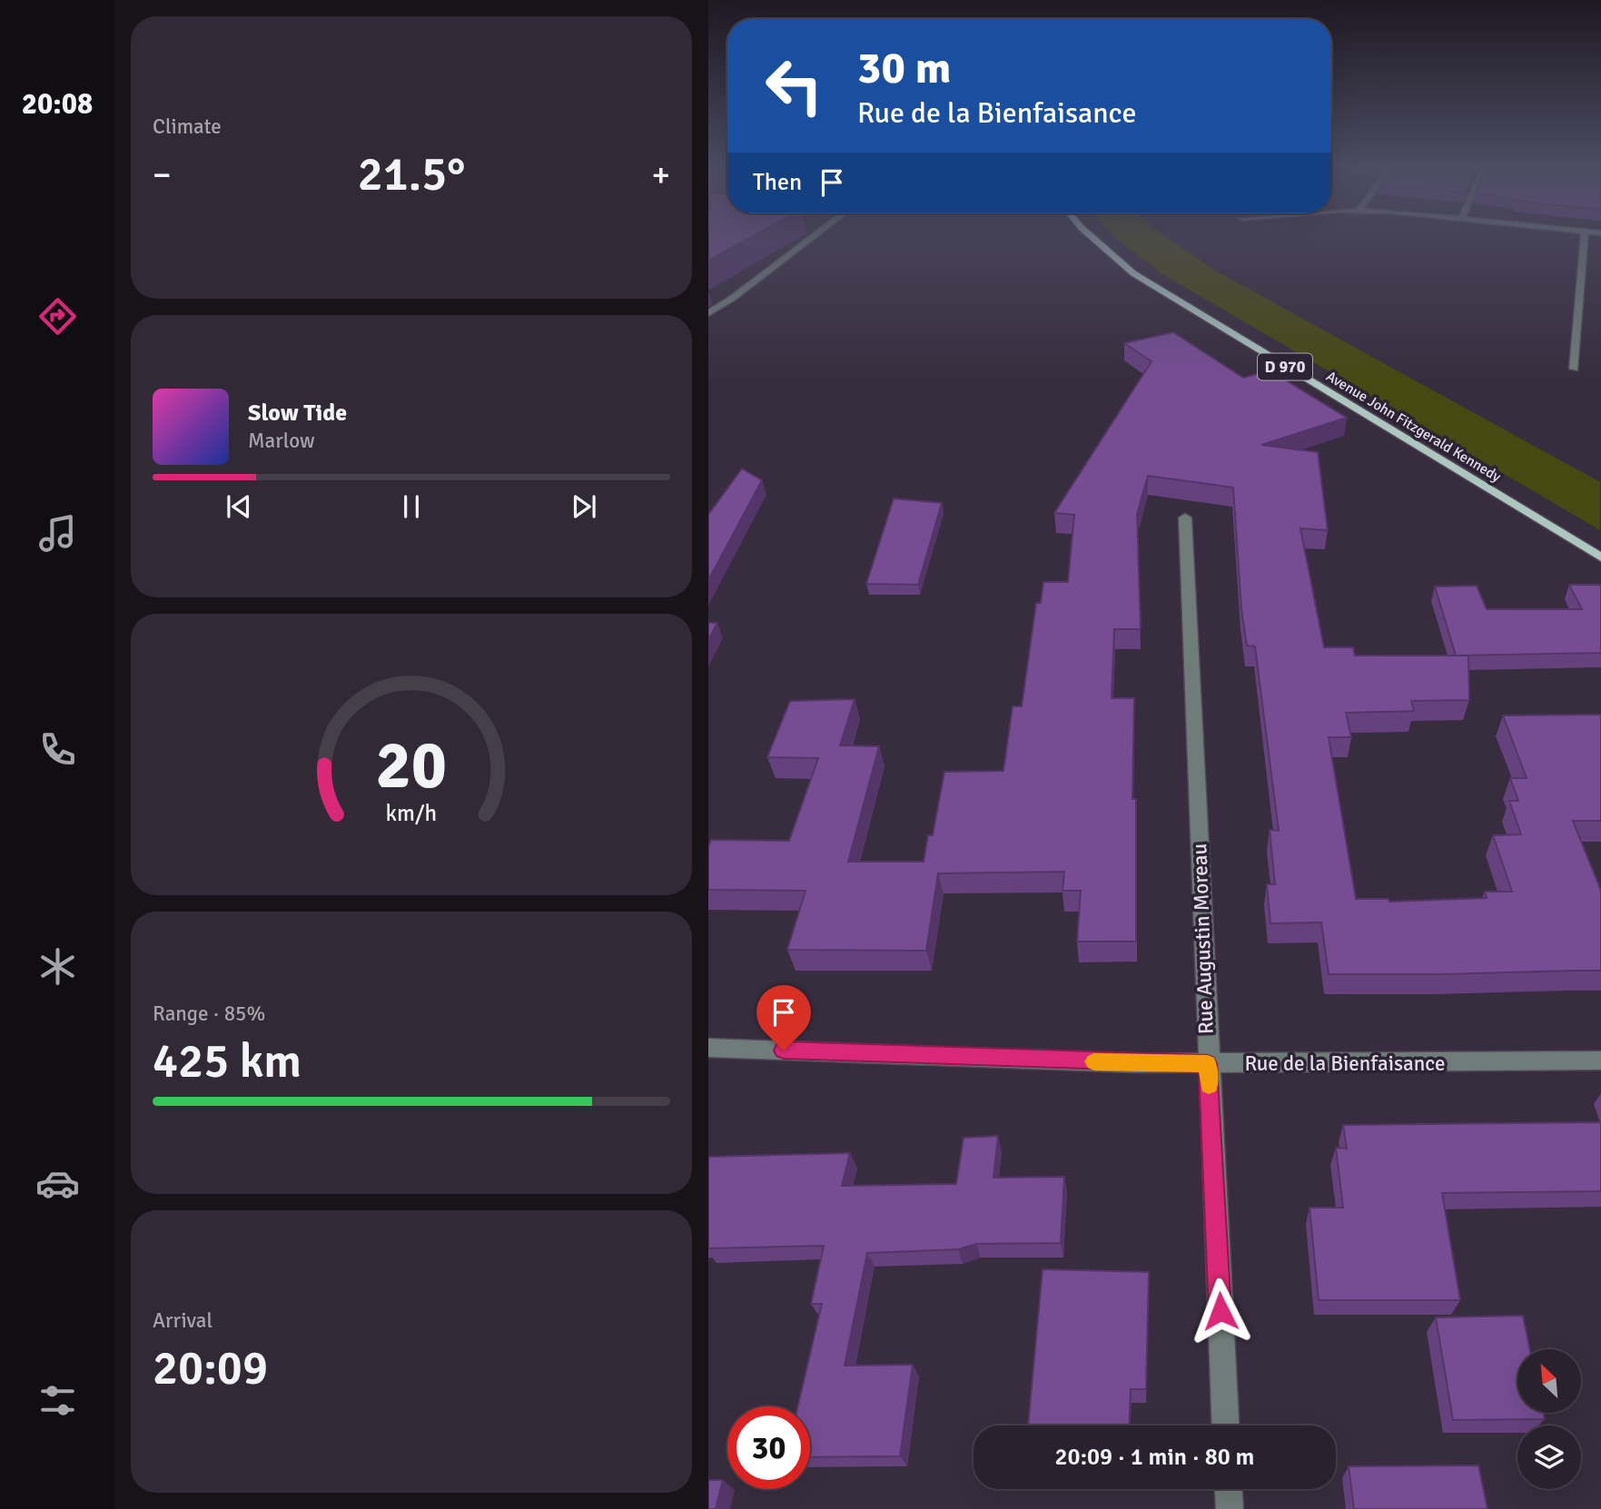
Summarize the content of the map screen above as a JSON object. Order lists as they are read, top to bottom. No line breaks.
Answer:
{"streets":{"main road":["D 970","Avenue John Fitzgerald Kennedy"],"street":["Rue Augustin Moreau","Rue de la Bienfaisance"]},"crossings":[["Rue Augustin Moreau","Rue de la Bienfaisance"]],"north":"top left","page":{"tabs":"20:08","tile":["Climate",["Range · 85%","425 km"],["Arrival","20:09"]],"turn":["30 m","Rue de la Bienfaisance"],"heat":["−","21.5°","+"],"then":"Then","song":["Slow Tide","Marlow"],"limit":"30","trip":"20:09 · 1 min · 80 m","gauge":["20","km/h"]}}
